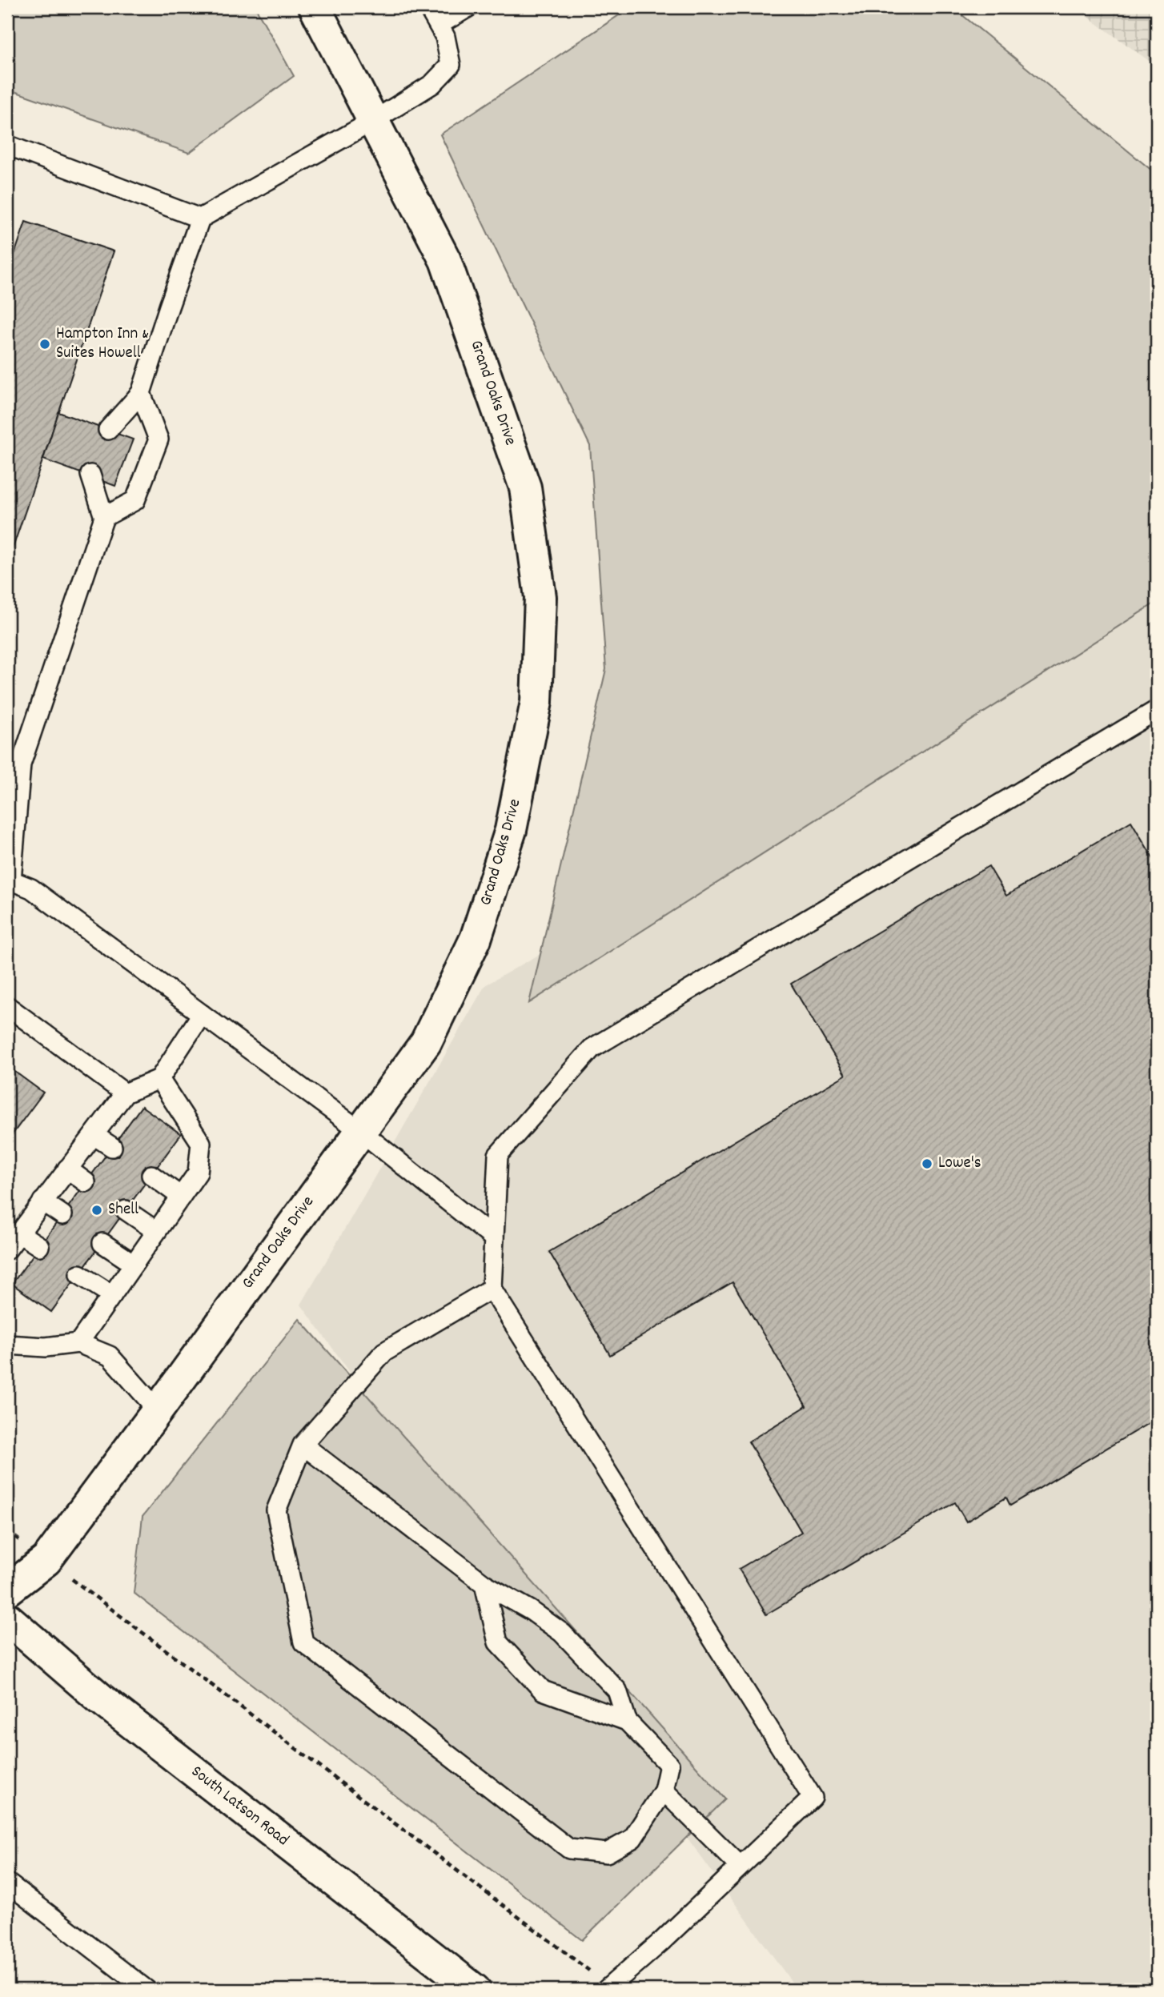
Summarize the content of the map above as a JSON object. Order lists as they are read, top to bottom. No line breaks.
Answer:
{"streets":{"street":["Grand Oaks Drive","South Latson Road"]},"places":["Hampton Inn & Suites Howell","Lowe's","Shell"]}
